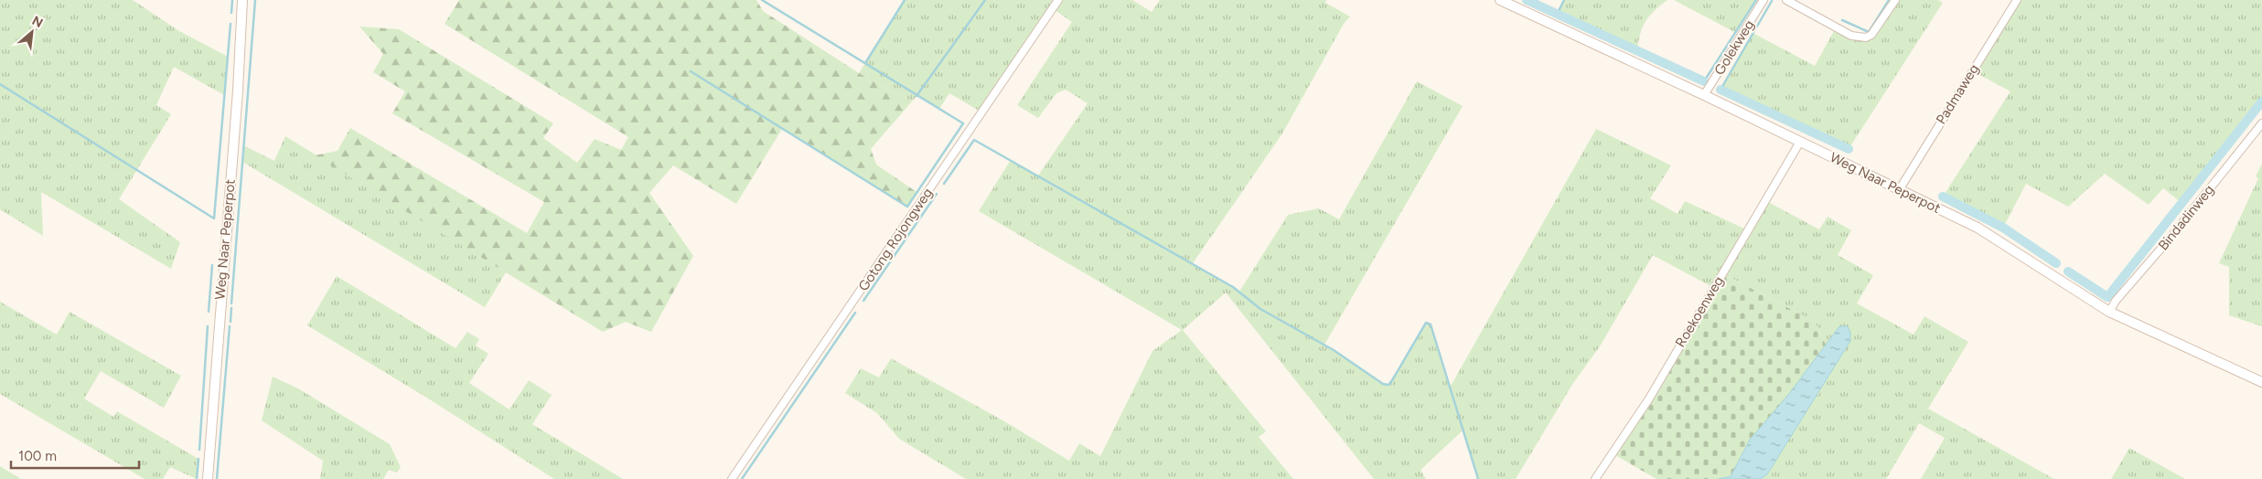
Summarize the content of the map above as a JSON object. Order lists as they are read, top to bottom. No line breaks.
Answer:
{"streets":{"street":["Golekweg","Padmaweg","Weg Naar Peperpot","Bindadinweg","Gotong Rojongweg","Roekoenweg"]},"crossings":[["Golekweg","Weg Naar Peperpot"],["Padmaweg","Weg Naar Peperpot"],["Weg Naar Peperpot","Bindadinweg"],["Weg Naar Peperpot","Roekoenweg"]],"scale_bar":"100 m","north":"top right"}
